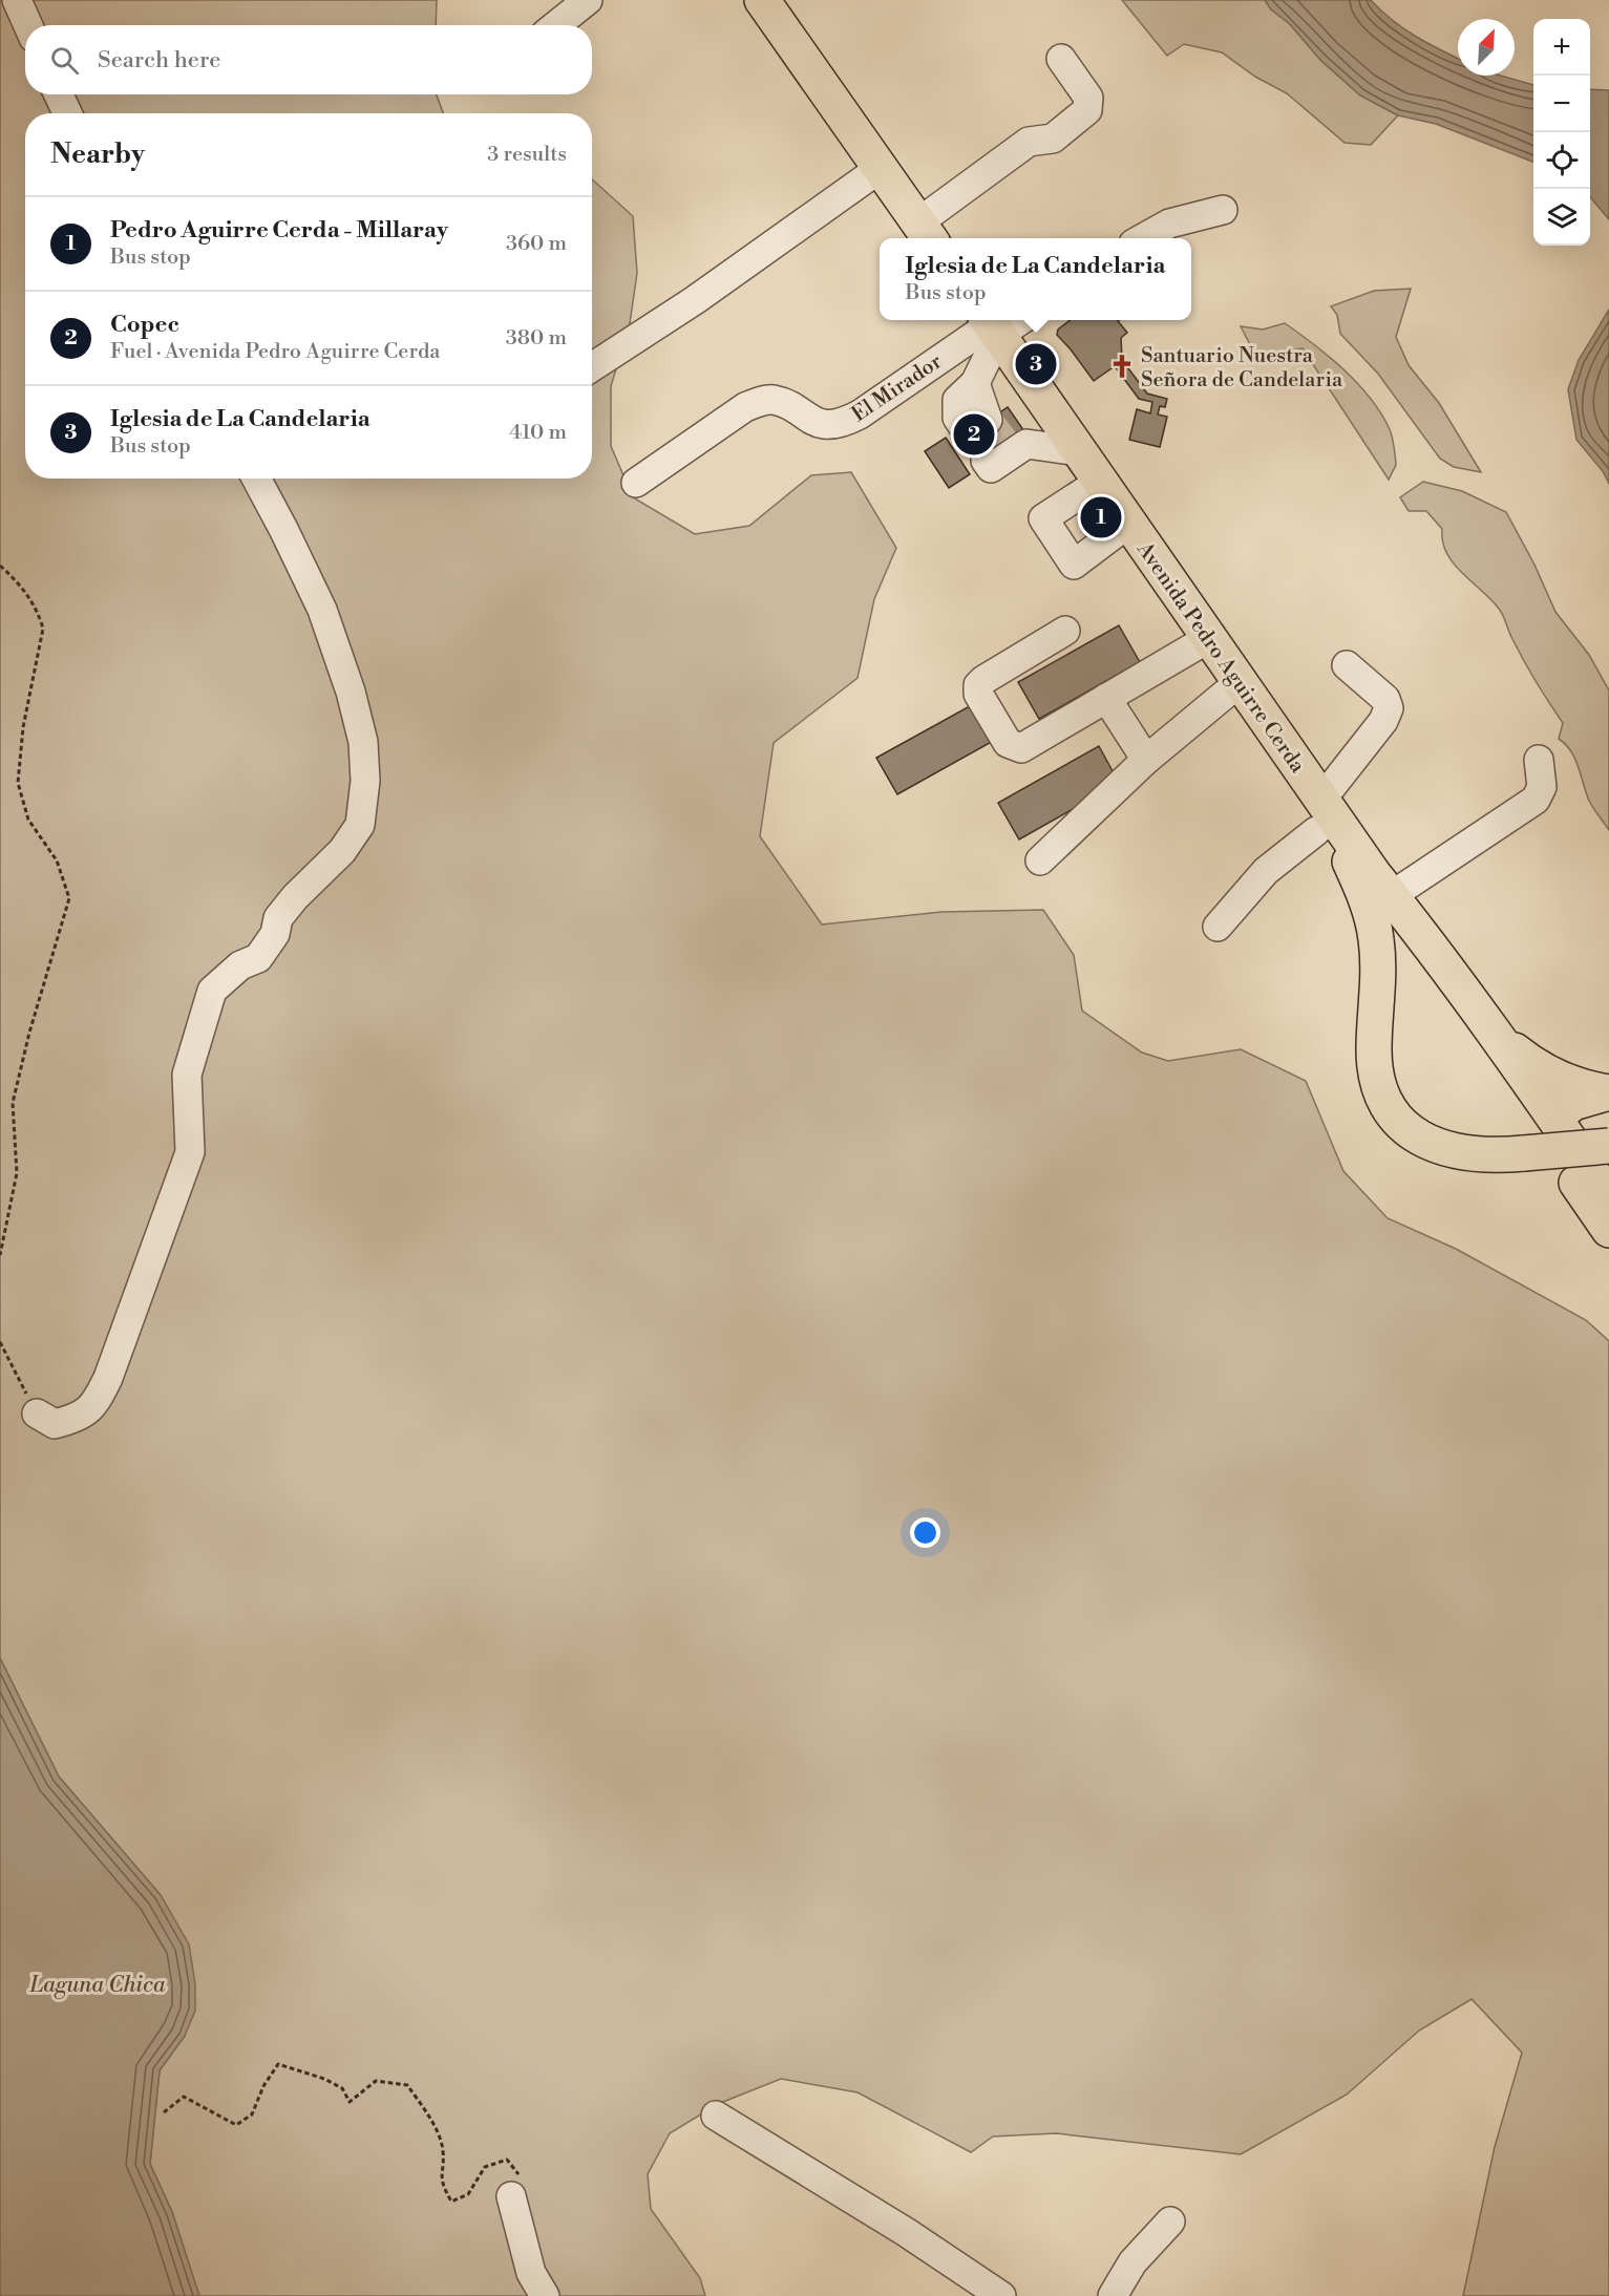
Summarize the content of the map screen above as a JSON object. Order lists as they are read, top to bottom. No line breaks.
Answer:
{"streets":{"main road":["Avenida Pedro Aguirre Cerda"],"street":["El Mirador"]},"crossings":[["El Mirador","Avenida Pedro Aguirre Cerda"]],"water":["Laguna Chica"],"places":{"church":["Santuario Nuestra Señora de Candelaria"]},"north":"top right","page":{"map_buttons":["+","−"],"search":"Search here","heading":["Nearby","3 results"],"list":[{"mark":"1","name":"Pedro Aguirre Cerda - Millaray","note":"Bus stop","value":"360 m"},{"mark":"2","name":"Copec","note":"Fuel · Avenida Pedro Aguirre Cerda","value":"380 m"},{"mark":"3","name":"Iglesia de La Candelaria","note":"Bus stop","value":"410 m"}],"popup":["Iglesia de La Candelaria","Bus stop"],"pins":["3","2","1"]}}
